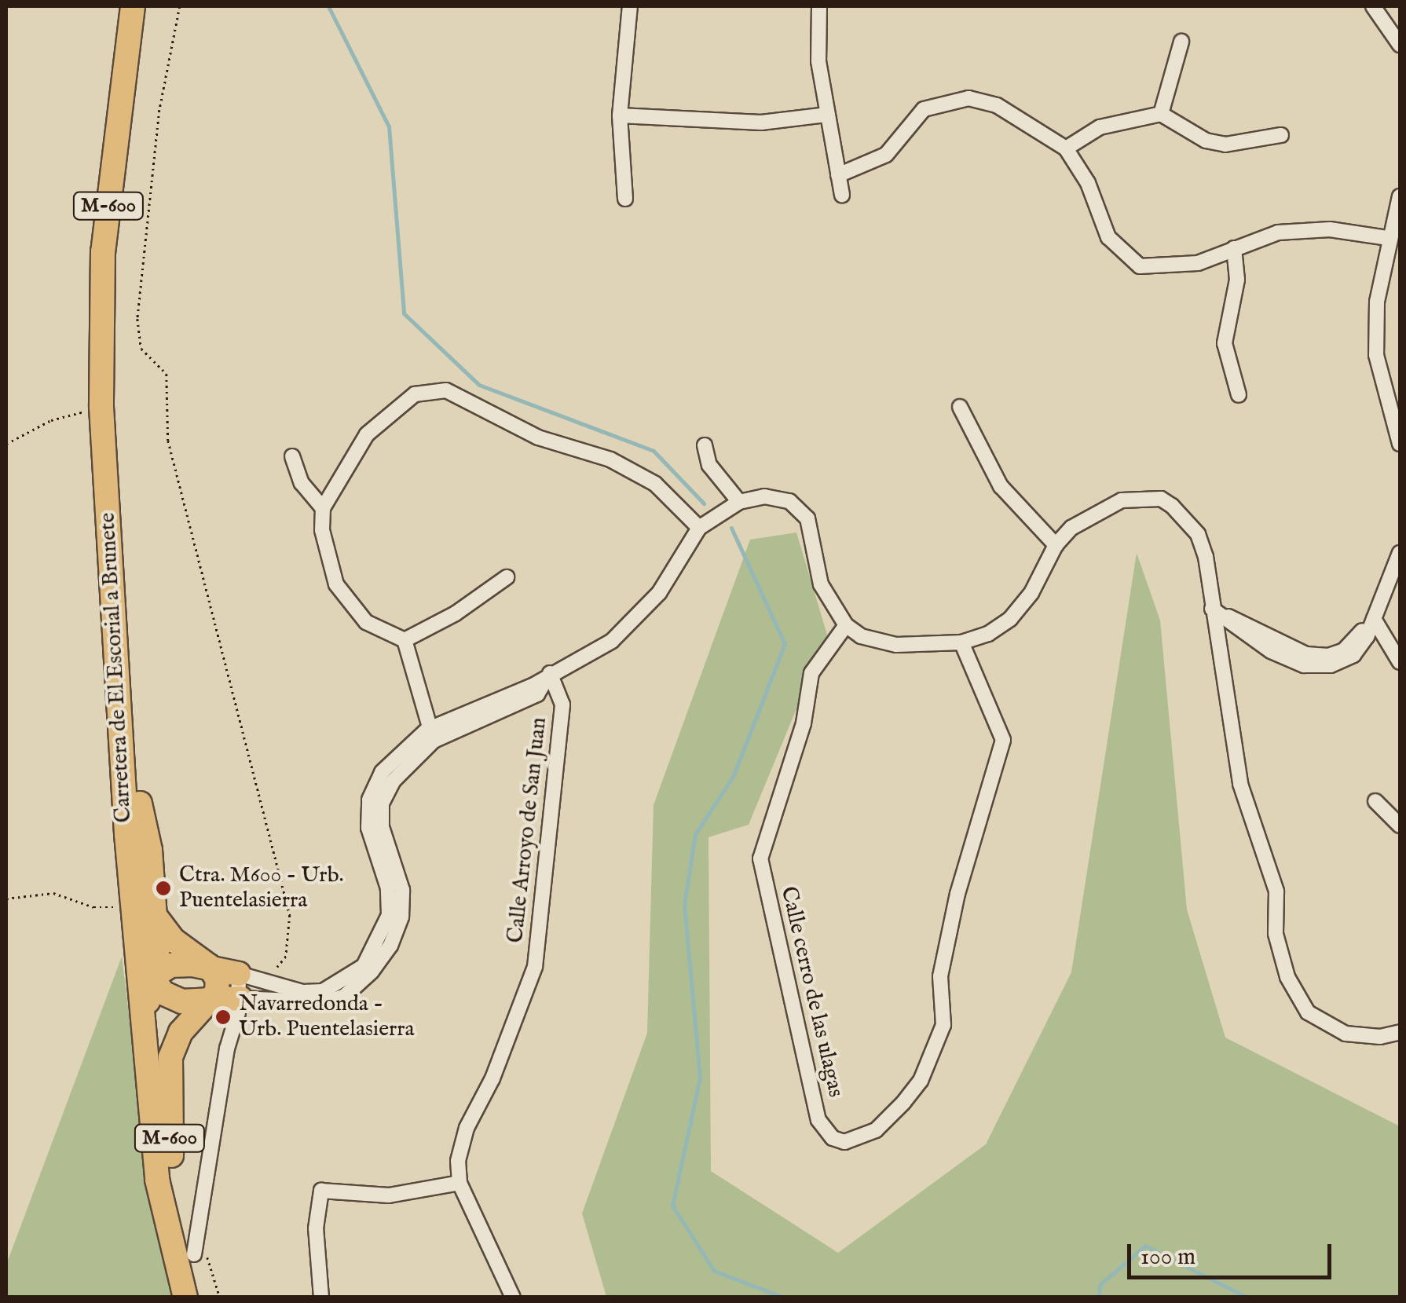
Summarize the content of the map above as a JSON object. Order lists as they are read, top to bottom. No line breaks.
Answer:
{"streets":{"highway":["M-600","Carretera de El Escorial a Brunete"],"street":["Calle Arroyo de San Juan","Calle cerro de las ulagas"]},"crossings":[["M-600","Carretera de El Escorial a Brunete"]],"places":["Ctra. M600 - Urb. Puentelasierra","Navarredonda - Urb. Puentelasierra"],"scale_bar":"100 m"}
